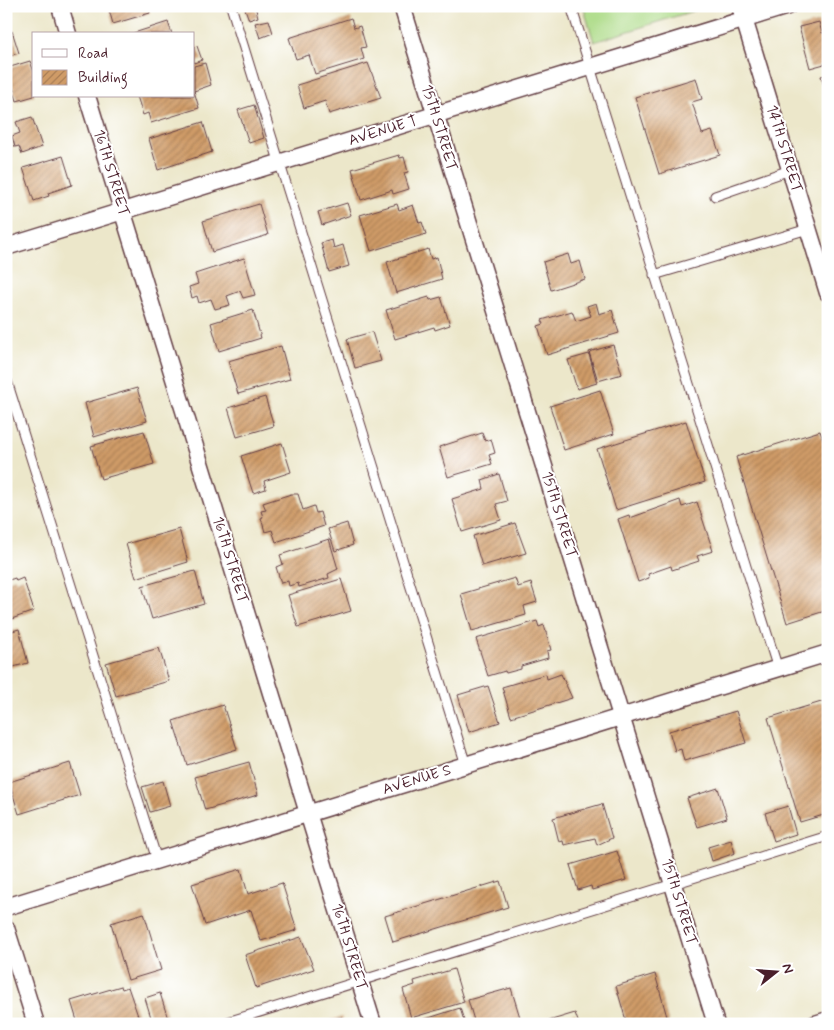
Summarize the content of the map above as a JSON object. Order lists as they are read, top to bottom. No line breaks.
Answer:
{"streets":{"street":["15TH STREET","AVENUE T","14TH STREET","16TH STREET","AVENUE S"]},"crossings":[["15TH STREET","AVENUE T"],["15TH STREET","AVENUE S"],["AVENUE T","14TH STREET"],["AVENUE T","16TH STREET"],["16TH STREET","AVENUE S"]],"legend":["Road","Building"],"north":"right"}
